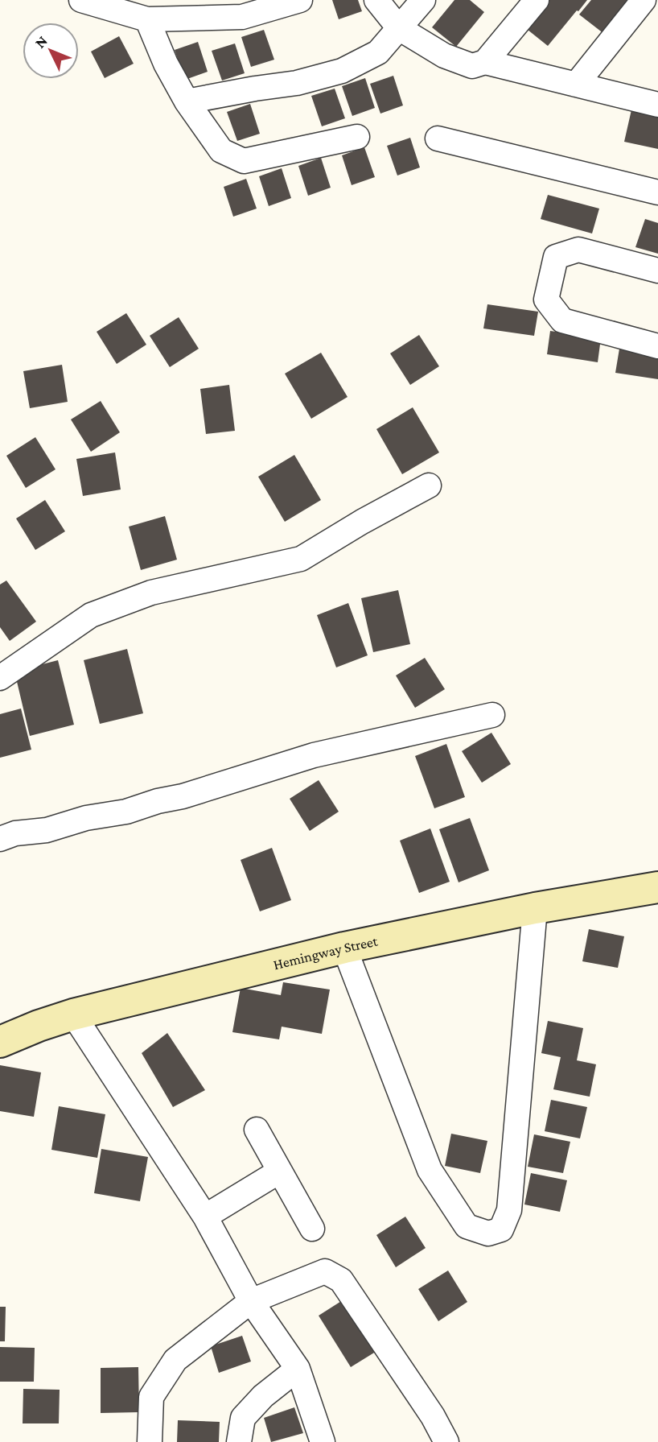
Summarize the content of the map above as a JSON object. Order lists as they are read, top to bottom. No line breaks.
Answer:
{"streets":{"main road":["Hemingway Street"]},"north":"top left"}
